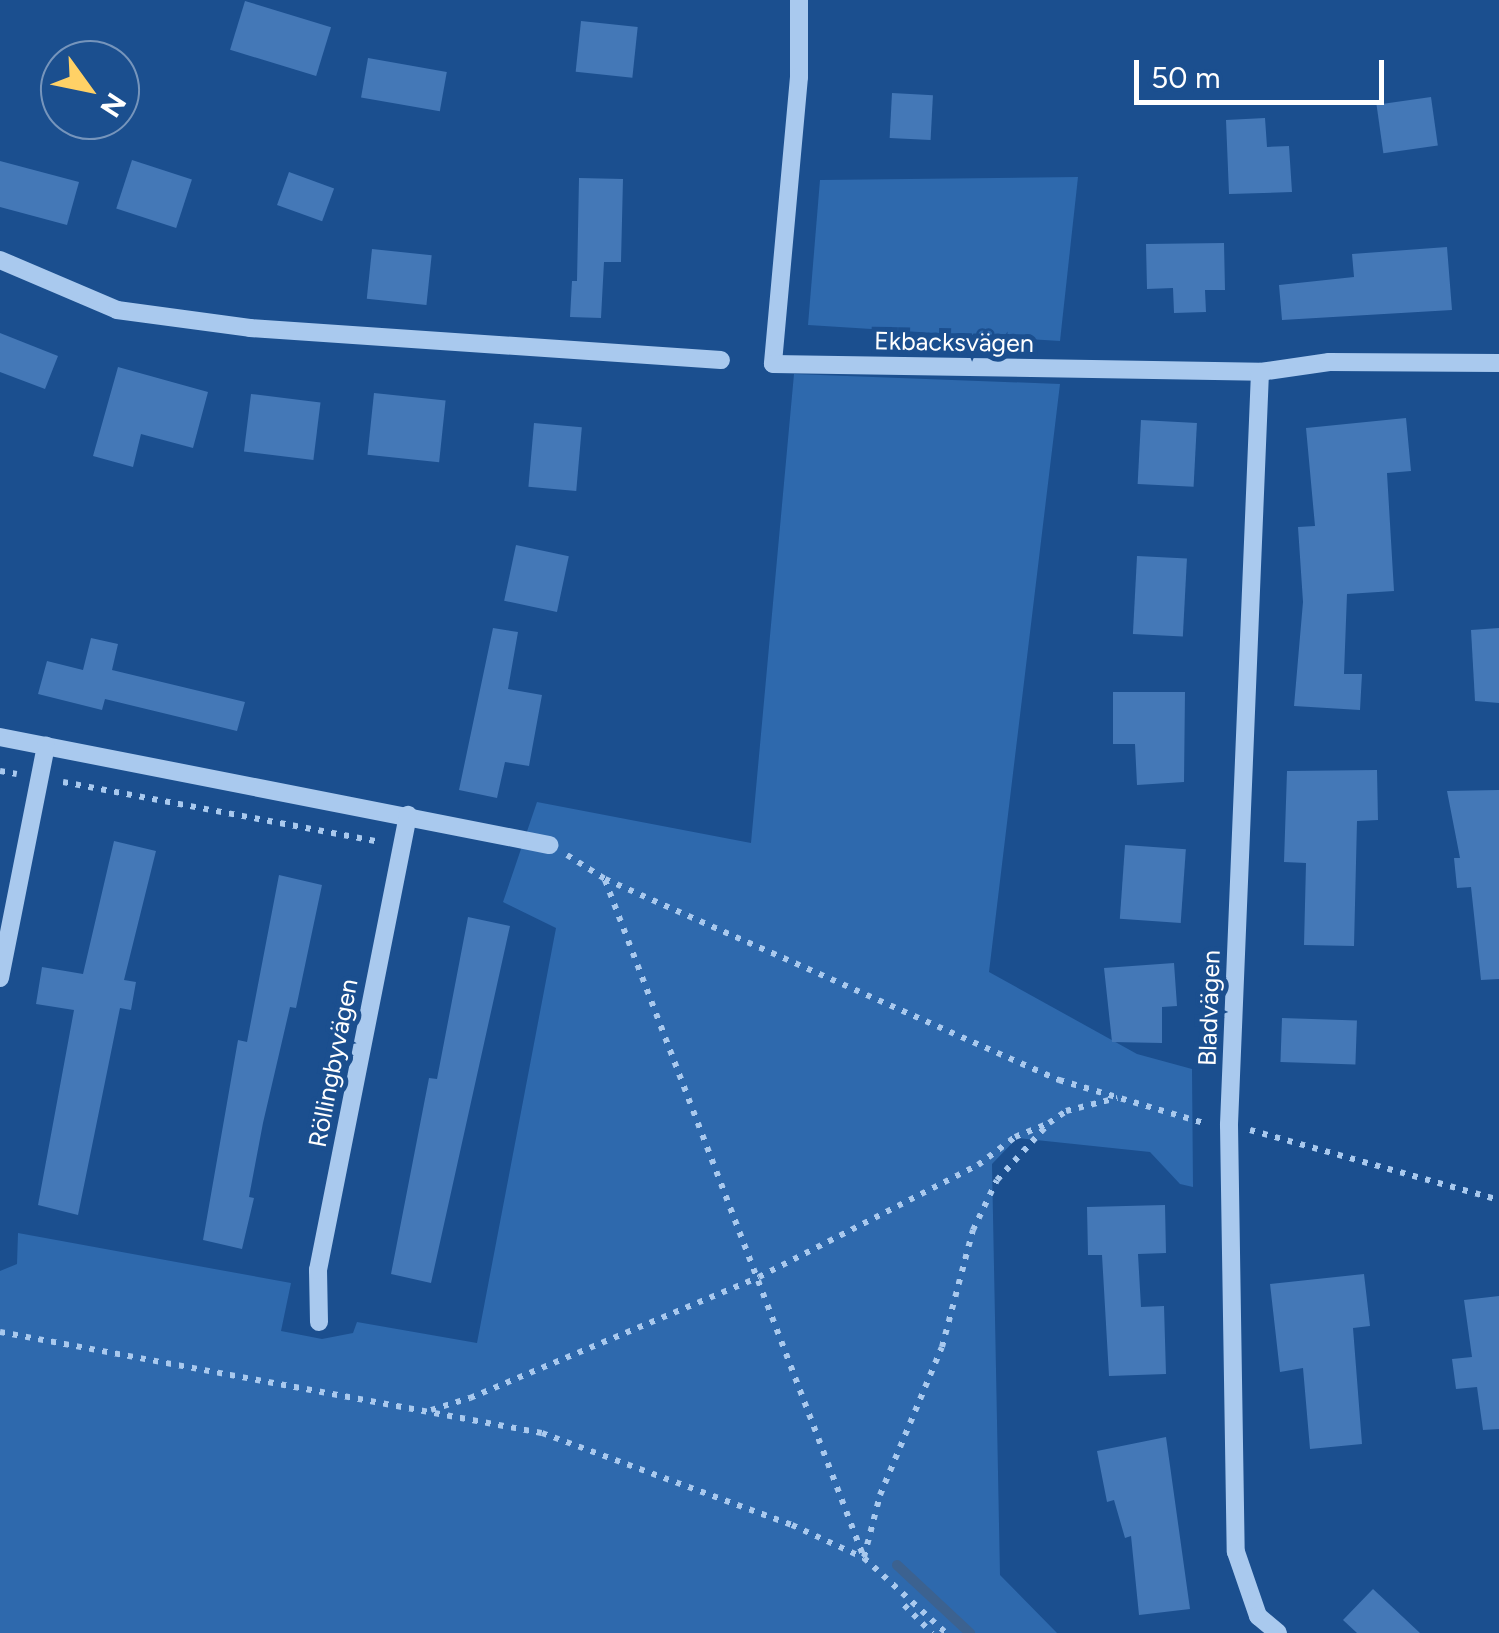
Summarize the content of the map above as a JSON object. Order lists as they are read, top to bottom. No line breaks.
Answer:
{"streets":{"street":["Ekbacksvägen","Bladvägen","Röllingbyvägen"]},"crossings":[["Ekbacksvägen","Bladvägen"]],"scale_bar":"50 m","north":"bottom right"}
